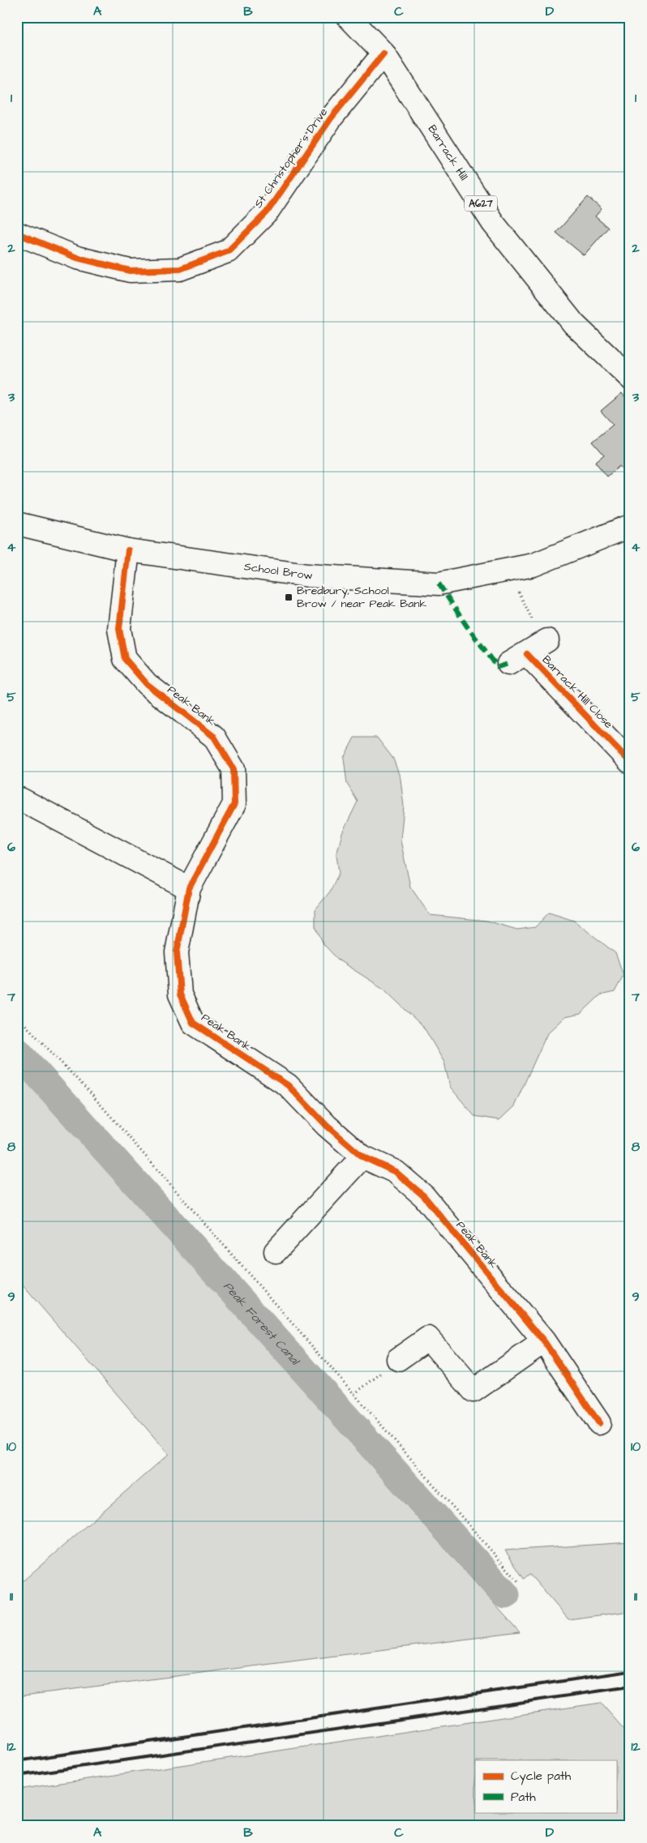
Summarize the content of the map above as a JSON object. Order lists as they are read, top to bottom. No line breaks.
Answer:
{"streets":{"street":["Barrack Hill","St Christopher's Drive","A627","School Brow","Barrack Hill Close","Peak Bank"]},"crossings":[["Barrack Hill","St Christopher's Drive"],["School Brow","Peak Bank"]],"water":["Peak Forest Canal"],"places":{"transit":["Bredbury, School Brow / near Peak Bank"]},"legend":["Cycle path","Path"],"grid":{"columns":["A","B","C","D"],"rows":["1","2","3","4","5","6","7","8","9","10","11","12"]}}
